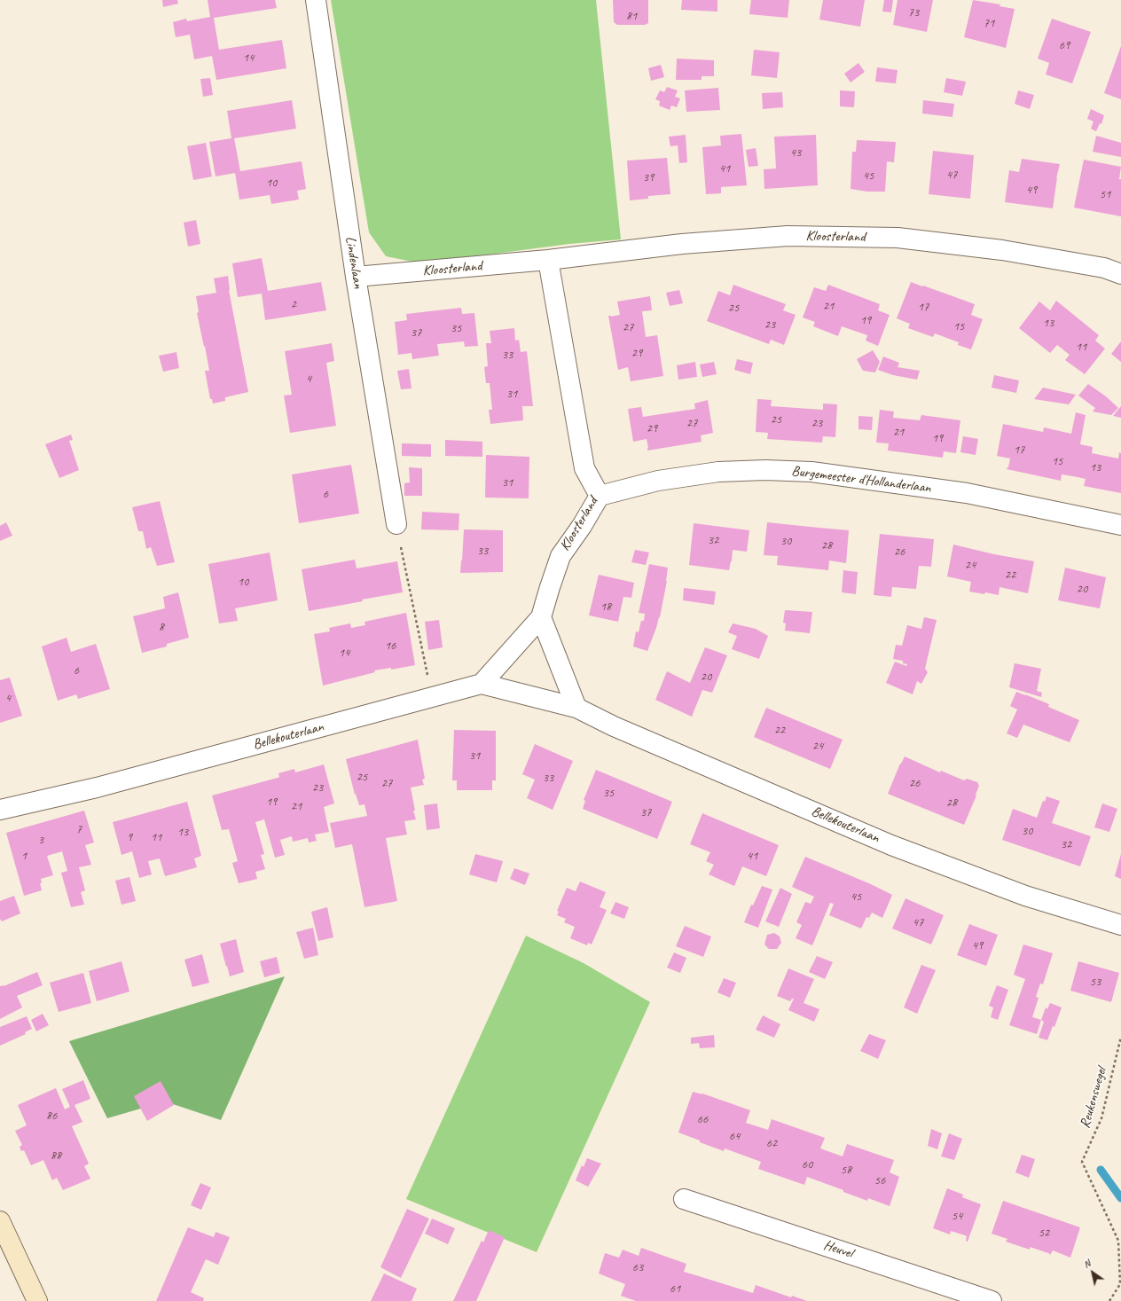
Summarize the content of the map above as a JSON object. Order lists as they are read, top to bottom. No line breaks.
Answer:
{"streets":{"street":["Kloosterland","Lindenlaan","Burgemeester d'Hollanderlaan","Bellekouterlaan","Heuvel"],"path":["Reukenswegel"]},"crossings":[["Kloosterland","Lindenlaan"],["Kloosterland","Burgemeester d'Hollanderlaan"],["Kloosterland","Bellekouterlaan"]],"house_numbers":["73","81","71","69","14","43","41","47","45","39","10","49","51","2","21","17","25","19","13","23","15","27","35","37","11","29","33","4","31","25","27","23","29","21","19","17","15","13","31","6","32","30","28","33","26","24","22","10","20","18","8","16","14","6","20","4","22","24","31","25","33","27","26","23","35","19","28","21","37","7","30","13","9","11","3","32","1","41","45","47","49","53","86","66","64","62","88","60","58","56","54","52","63","61"],"north":"top left"}
